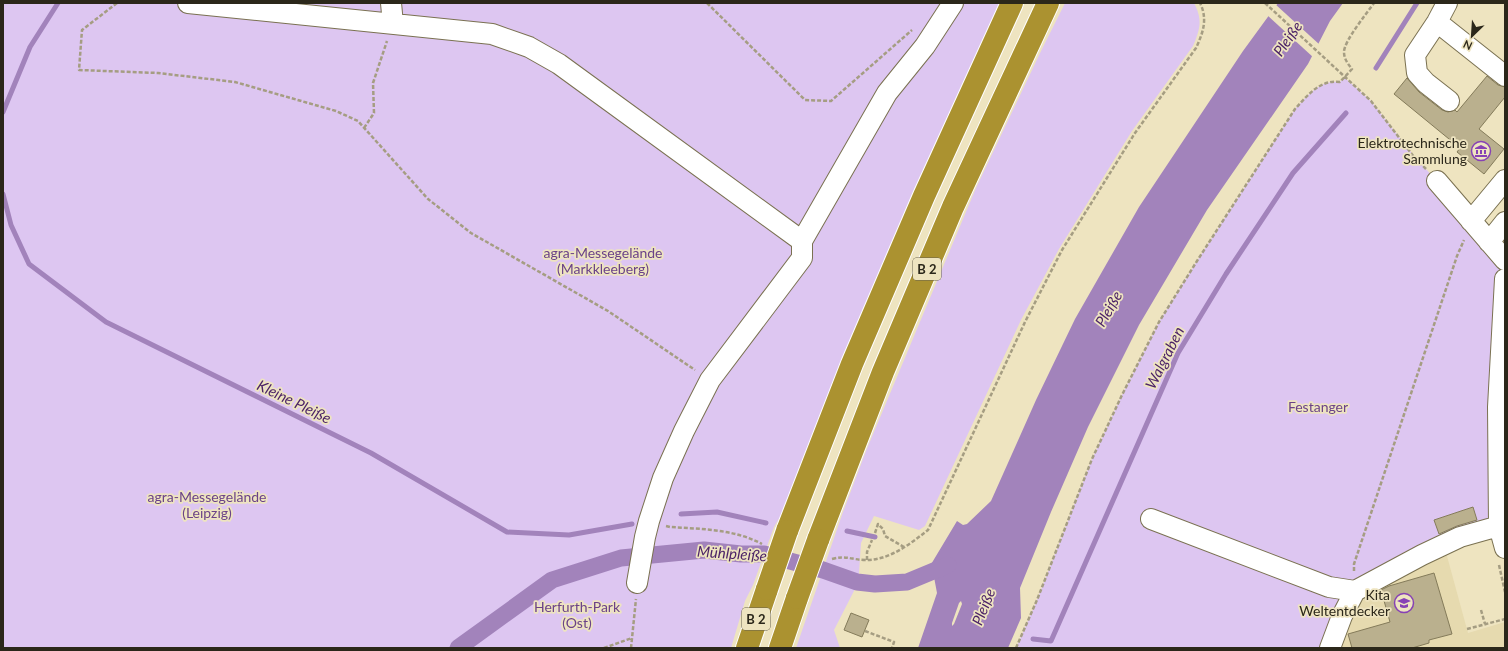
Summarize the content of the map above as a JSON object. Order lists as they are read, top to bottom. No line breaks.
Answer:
{"streets":{"highway":["B 2"]},"water":["Pleiße","Walgraben","Kleine Pleiße","Mühlpleiße"],"parks":["agra-Messegelände (Markkleeberg)","Festanger","agra-Messegelände (Leipzig)","Herfurth-Park (Ost)"],"places":{"museum":["Elektrotechnische Sammlung"],"school or university":["Kita Weltentdecker"]},"north":"bottom left"}
